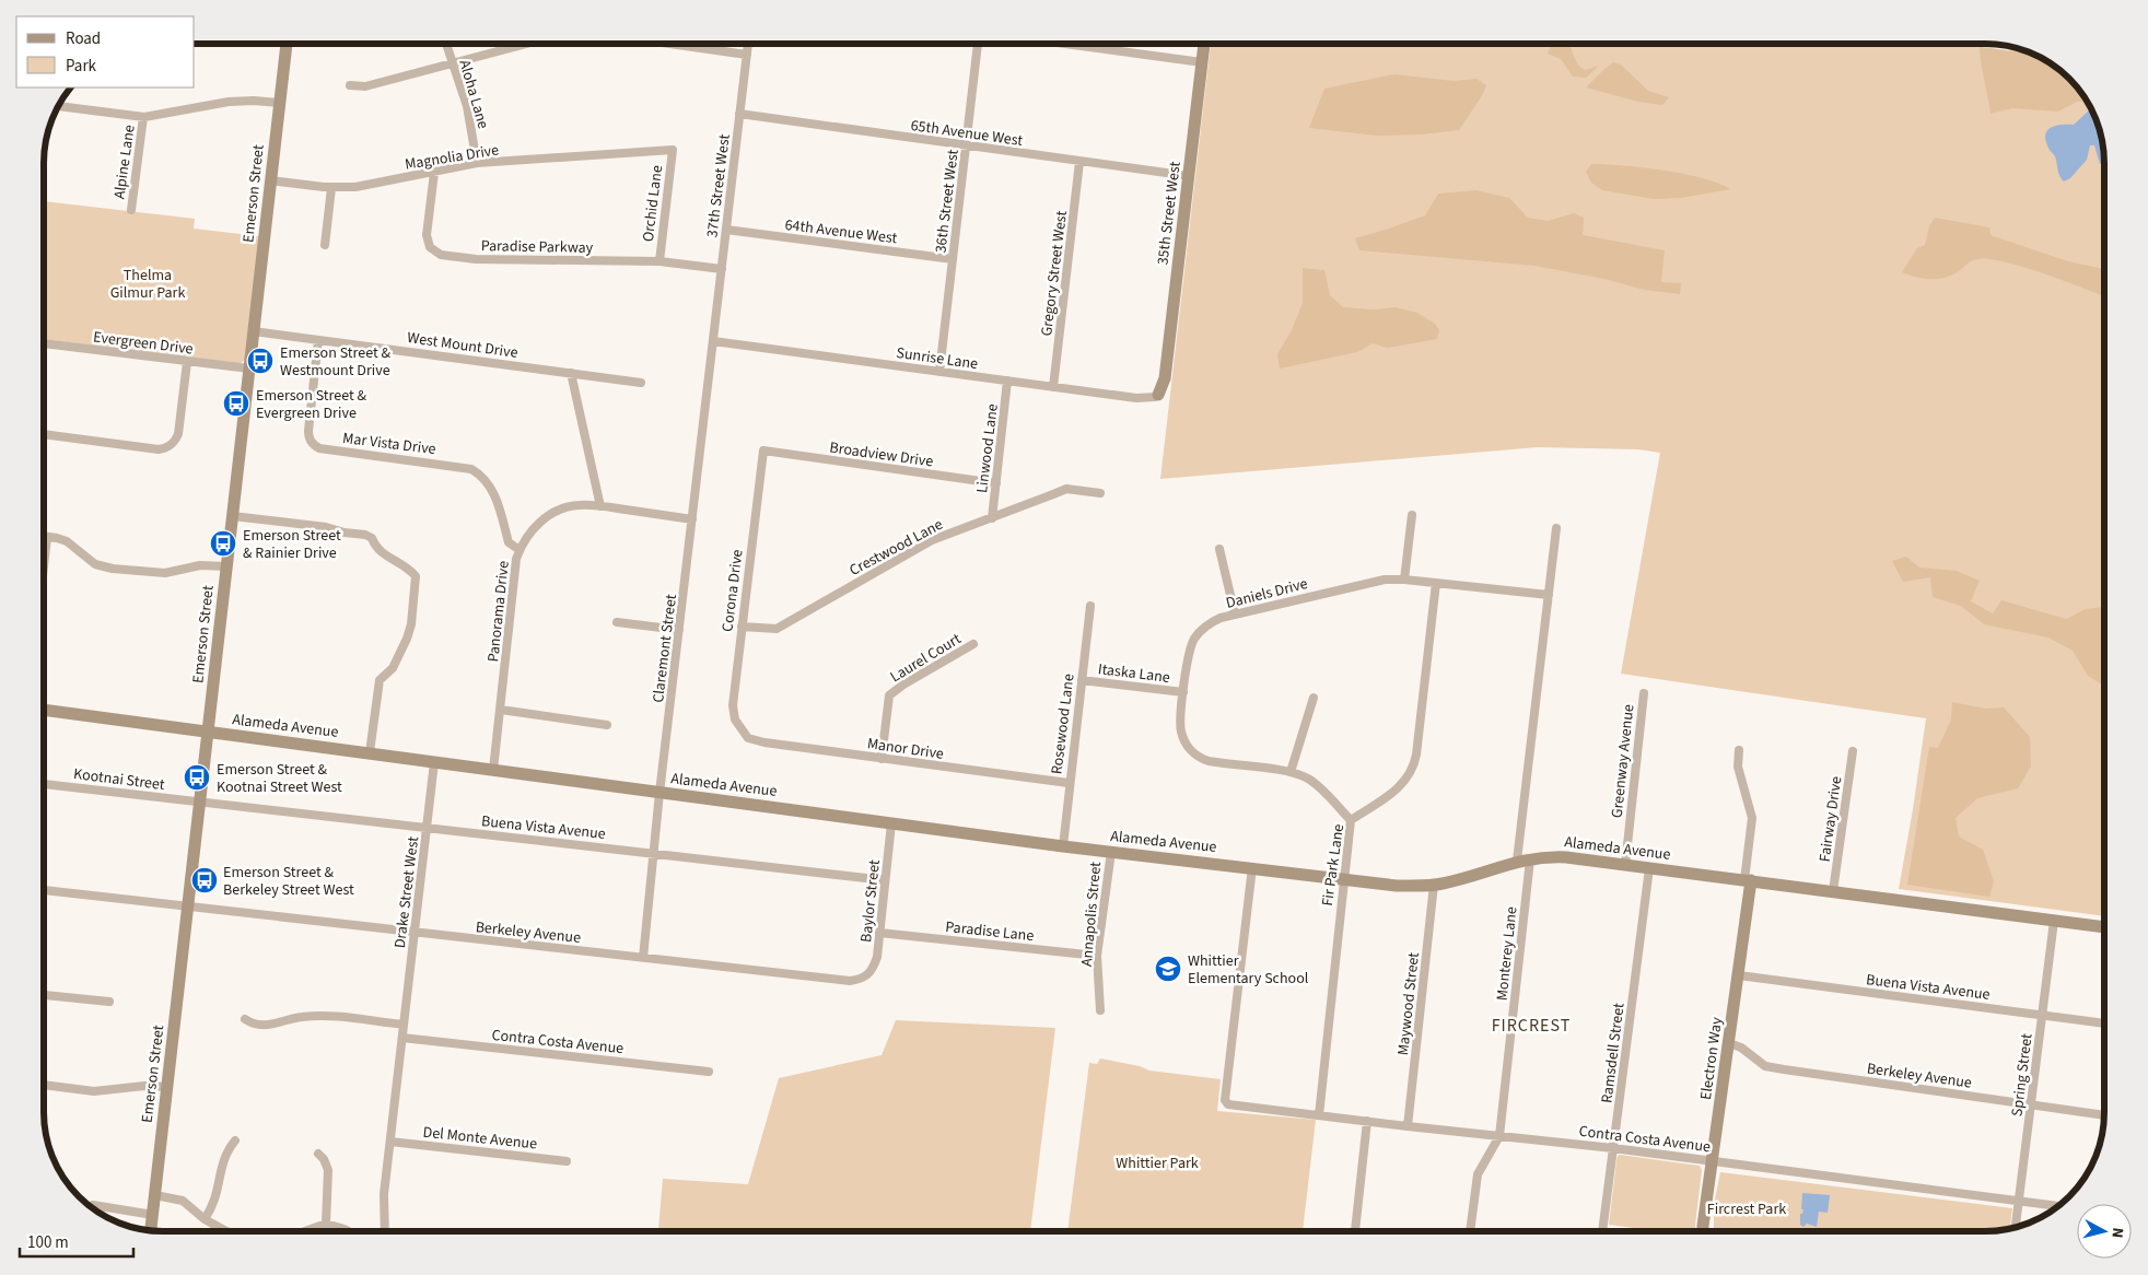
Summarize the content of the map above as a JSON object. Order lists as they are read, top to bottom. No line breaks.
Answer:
{"streets":{"street":["Aloha Lane","65th Avenue West","Magnolia Drive","Alpine Lane","37th Street West","Emerson Street","36th Street West","Orchid Lane","35th Street West","64th Avenue West","Paradise Parkway","Gregory Street West","Evergreen Drive","West Mount Drive","Sunrise Lane","Mar Vista Drive","Linwood Lane","Broadview Drive","Crestwood Lane","Corona Drive","Daniels Drive","Panorama Drive","Claremont Street","Laurel Court","Itaska Lane","Rosewood Lane","Alameda Avenue","Manor Drive","Greenway Avenue","Kootnai Street","Fairway Drive","Buena Vista Avenue","Fir Park Lane","Drake Street West","Baylor Street","Annapolis Street","Paradise Lane","Berkeley Avenue","Monterey Lane","Maywood Street","Contra Costa Avenue","Ramsdell Street","Electron Way","Spring Street","Del Monte Avenue"]},"crossings":[["Aloha Lane","Magnolia Drive"],["65th Avenue West","37th Street West"],["65th Avenue West","36th Street West"],["65th Avenue West","35th Street West"],["65th Avenue West","Gregory Street West"],["Magnolia Drive","Emerson Street"],["Magnolia Drive","Orchid Lane"],["Magnolia Drive","Paradise Parkway"],["37th Street West","64th Avenue West"],["37th Street West","Paradise Parkway"],["37th Street West","Sunrise Lane"],["37th Street West","Claremont Street"],["Emerson Street","Evergreen Drive"],["Emerson Street","West Mount Drive"],["Emerson Street","Alameda Avenue"],["Emerson Street","Kootnai Street"],["Emerson Street","Buena Vista Avenue"],["Emerson Street","Berkeley Avenue"],["36th Street West","64th Avenue West"],["36th Street West","Sunrise Lane"],["Orchid Lane","Paradise Parkway"],["35th Street West","Sunrise Lane"],["Gregory Street West","Sunrise Lane"],["West Mount Drive","Mar Vista Drive"],["Sunrise Lane","Linwood Lane"],["Sunrise Lane","Claremont Street"],["Mar Vista Drive","Panorama Drive"],["Linwood Lane","Broadview Drive"],["Linwood Lane","Crestwood Lane"],["Broadview Drive","Corona Drive"],["Crestwood Lane","Corona Drive"],["Corona Drive","Manor Drive"],["Daniels Drive","Itaska Lane"],["Daniels Drive","Fir Park Lane"],["Daniels Drive","Monterey Lane"],["Panorama Drive","Claremont Street"],["Panorama Drive","Alameda Avenue"],["Claremont Street","Alameda Avenue"],["Claremont Street","Buena Vista Avenue"],["Claremont Street","Berkeley Avenue"],["Laurel Court","Manor Drive"],["Itaska Lane","Rosewood Lane"],["Rosewood Lane","Alameda Avenue"],["Rosewood Lane","Manor Drive"],["Alameda Avenue","Greenway Avenue"],["Alameda Avenue","Fairway Drive"],["Alameda Avenue","Fir Park Lane"],["Alameda Avenue","Drake Street West"],["Alameda Avenue","Baylor Street"],["Alameda Avenue","Annapolis Street"],["Alameda Avenue","Monterey Lane"],["Alameda Avenue","Maywood Street"],["Alameda Avenue","Contra Costa Avenue"],["Alameda Avenue","Ramsdell Street"],["Alameda Avenue","Electron Way"],["Alameda Avenue","Spring Street"],["Kootnai Street","Buena Vista Avenue"],["Buena Vista Avenue","Drake Street West"],["Buena Vista Avenue","Baylor Street"],["Buena Vista Avenue","Electron Way"],["Buena Vista Avenue","Spring Street"],["Fir Park Lane","Contra Costa Avenue"],["Drake Street West","Berkeley Avenue"],["Drake Street West","Contra Costa Avenue"],["Baylor Street","Paradise Lane"],["Baylor Street","Berkeley Avenue"],["Annapolis Street","Paradise Lane"],["Berkeley Avenue","Electron Way"],["Berkeley Avenue","Spring Street"],["Monterey Lane","Contra Costa Avenue"],["Maywood Street","Contra Costa Avenue"],["Contra Costa Avenue","Ramsdell Street"],["Contra Costa Avenue","Electron Way"],["Contra Costa Avenue","Spring Street"]],"districts":["FIRCREST"],"parks":["Thelma Gilmur Park","Whittier Park","Fircrest Park"],"places":{"bus stop":["Emerson Street & Westmount Drive","Emerson Street & Evergreen Drive","Emerson Street & Rainier Drive","Emerson Street & Kootnai Street West","Emerson Street & Berkeley Street West"],"school or university":["Whittier Elementary School"]},"legend":["Road","Park"],"scale_bar":"100 m","north":"right"}
